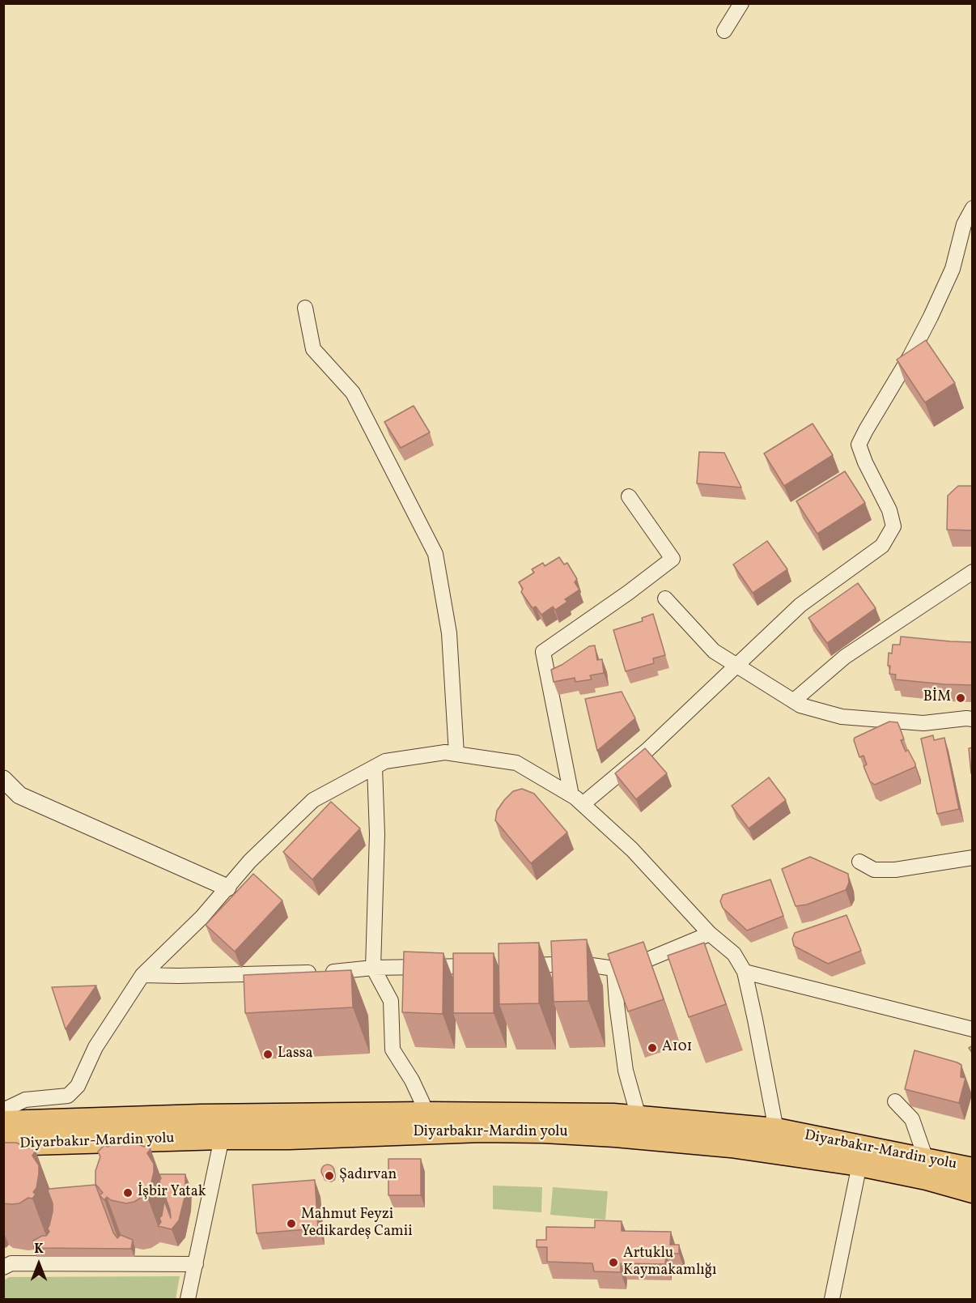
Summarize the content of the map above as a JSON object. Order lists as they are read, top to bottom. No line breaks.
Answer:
{"streets":{"highway":["Diyarbakır-Mardin yolu"]},"places":["BİM","A101","Lassa","Şadırvan","İşbir Yatak","Mahmut Feyzi Yedikardeş Camii","Artuklu Kaymakamlığı"],"north":"top"}
